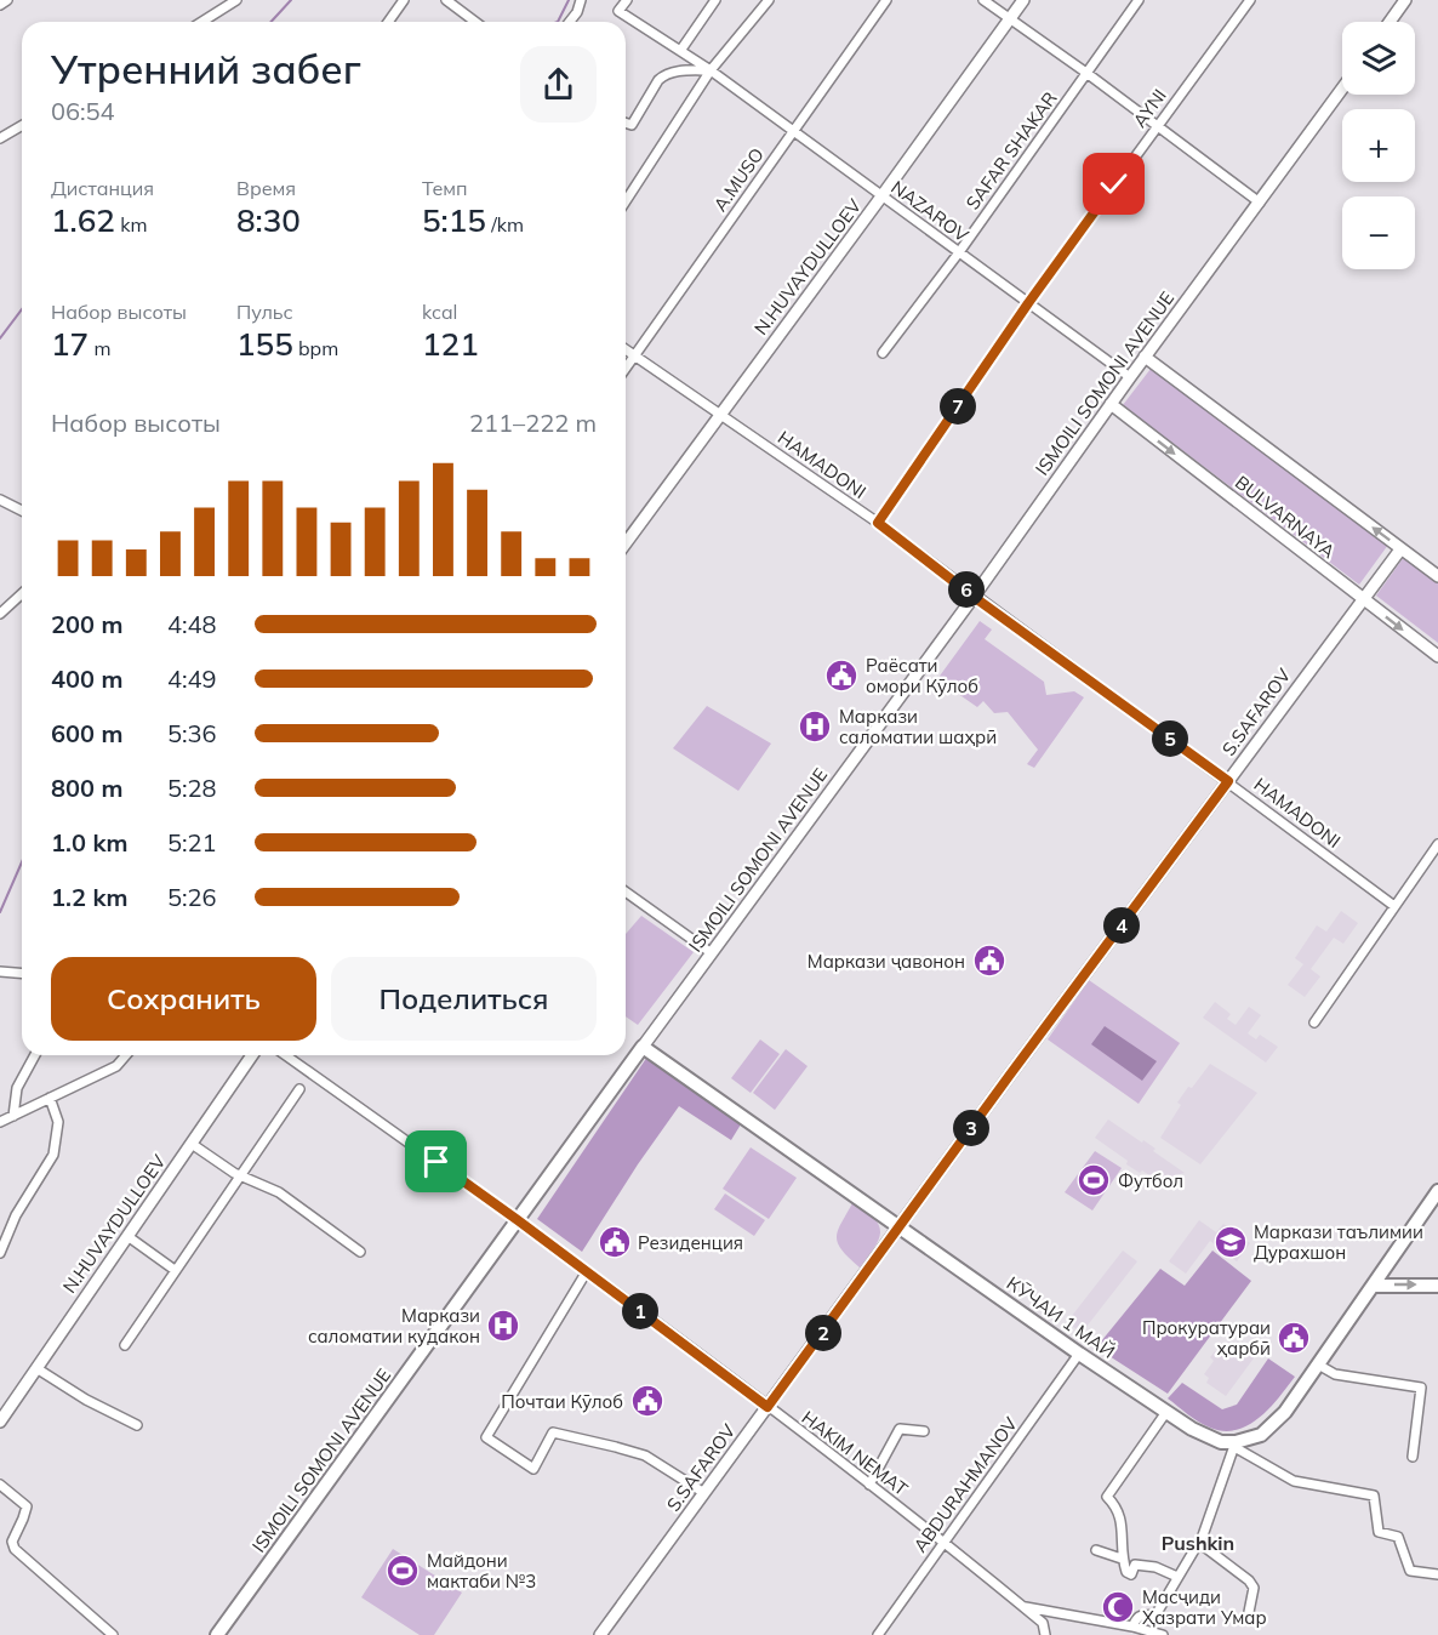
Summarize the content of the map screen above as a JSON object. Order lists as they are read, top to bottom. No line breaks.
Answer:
{"streets":{"main road":["ISMOILI SOMONI AVENUE","КӮЧАИ 1 МАЙ"],"street":["AYNI","SAFAR SHAKAR","A.MUSO","NAZAROV","N.HUVAYDULLOEV","HAMADONI","BULVARNAYA","S.SAFAROV","HAKIM NEMAT","ABDURAHMANOV"]},"crossings":[["AYNI","NAZAROV"],["AYNI","HAMADONI"],["SAFAR SHAKAR","NAZAROV"],["A.MUSO","NAZAROV"],["A.MUSO","HAMADONI"],["NAZAROV","N.HUVAYDULLOEV"],["NAZAROV","ISMOILI SOMONI AVENUE"],["N.HUVAYDULLOEV","HAMADONI"],["ISMOILI SOMONI AVENUE","HAMADONI"],["ISMOILI SOMONI AVENUE","BULVARNAYA"],["ISMOILI SOMONI AVENUE","КӮЧАИ 1 МАЙ"],["ISMOILI SOMONI AVENUE","HAKIM NEMAT"],["HAMADONI","S.SAFAROV"],["BULVARNAYA","S.SAFAROV"],["S.SAFAROV","КӮЧАИ 1 МАЙ"],["S.SAFAROV","HAKIM NEMAT"],["КӮЧАИ 1 МАЙ","ABDURAHMANOV"],["HAKIM NEMAT","ABDURAHMANOV"]],"districts":["Pushkin"],"places":{"public building":["Раёсати омори Кӯлоб","Маркази ҷавонон","Резиденция","Прокуратураи ҳарбӣ","Почтаи Кӯлоб"],"hospital":["Маркази саломатии шаҳрӣ","Маркази саломатии кудакон"],"sports":["Футбол","Майдони мактаби №3"],"school or university":["Маркази таълимии Дурахшон"],"mosque":["Масҷиди Ҳазрати Умар"]},"page":{"map_buttons":["+","−"],"heading":["Утренний забег","06:54"],"stats":[["Дистанция","1.62 km"],["Время","8:30"],["Темп","5:15 /km"],["Набор высоты","17 m"],["Пульс","155 bpm"],["kcal","121"]],"pins":["7","6","5","4","3","1","2"],"chart":["Набор высоты","211–222 m"],"list":[{"name":"200 m","note":"4:48"},{"name":"400 m","note":"4:49"},{"name":"600 m","note":"5:36"},{"name":"800 m","note":"5:28"},{"name":"1.0 km","note":"5:21"},{"name":"1.2 km","note":"5:26"}],"buttons":["Сохранить","Поделиться"]}}
